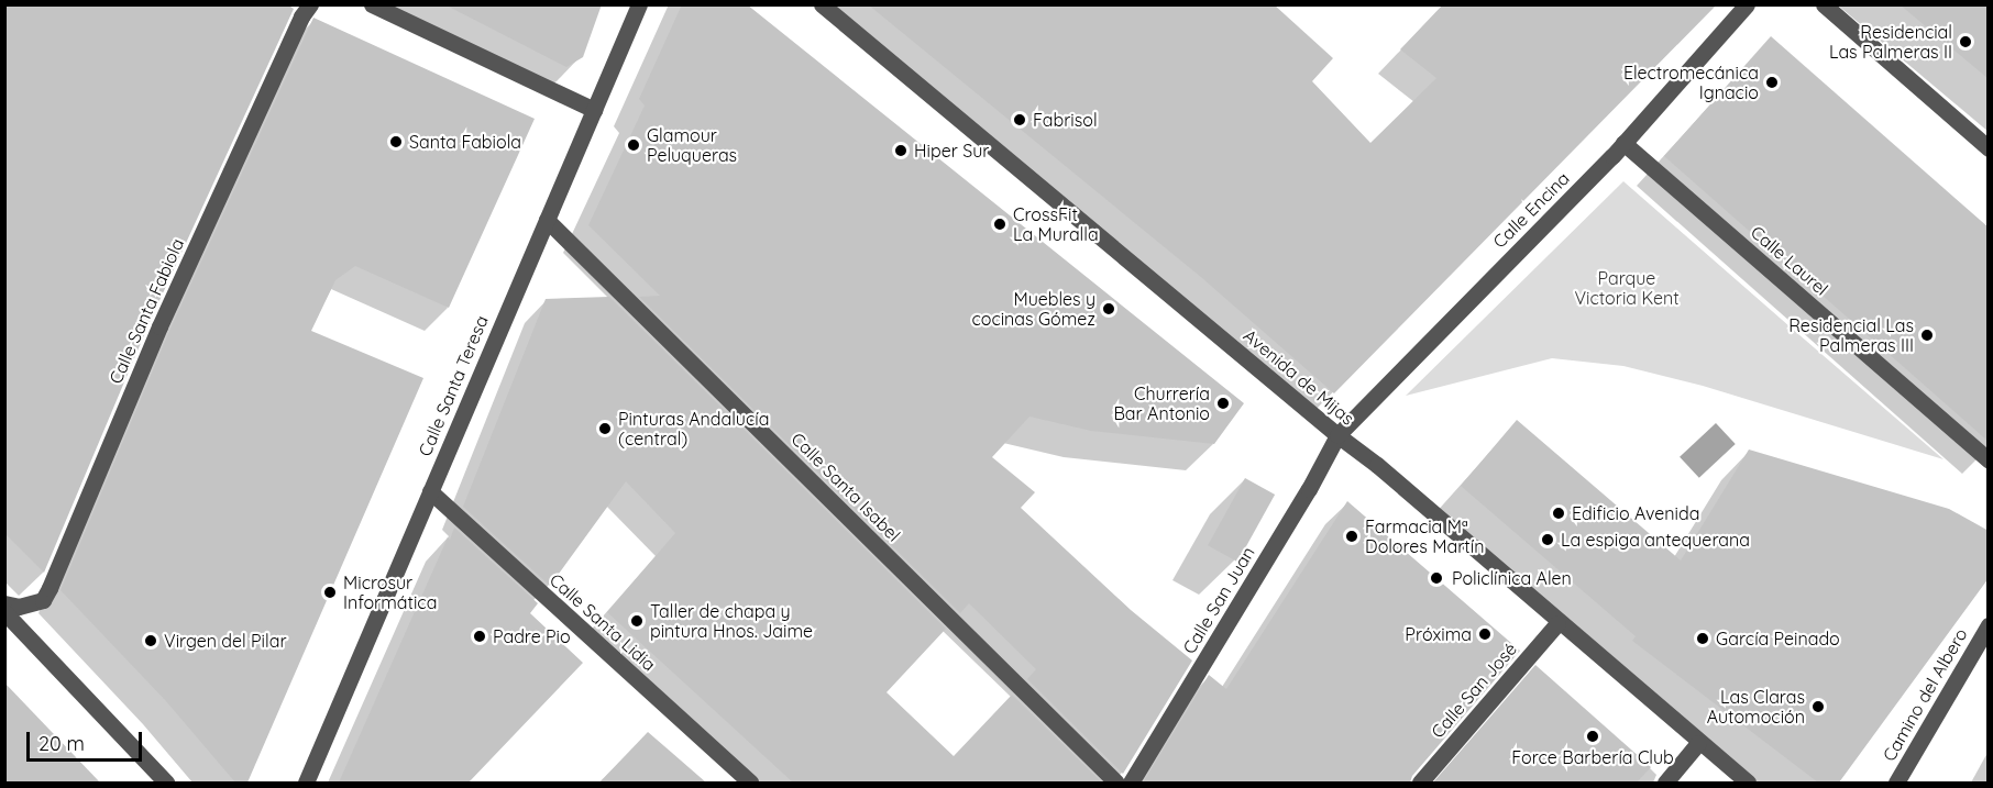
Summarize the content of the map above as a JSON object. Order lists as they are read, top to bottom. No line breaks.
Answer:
{"streets":{"street":["Calle Encina","Calle Laurel","Calle Santa Fabiola","Avenida de Mijas","Calle Santa Teresa","Calle Santa Isabel","Calle San Juan","Calle Santa Lidia","Calle San José","Camino del Albero"]},"crossings":[["Calle Encina","Calle Laurel"],["Calle Encina","Avenida de Mijas"],["Calle Encina","Calle San Juan"],["Avenida de Mijas","Calle San Juan"],["Avenida de Mijas","Calle San José"],["Calle Santa Teresa","Calle Santa Isabel"],["Calle Santa Teresa","Calle Santa Lidia"]],"parks":["Parque Victoria Kent"],"places":["Residencial Las Palmeras II","Electromecánica Ignacio","Fabrisol","Santa Fabiola","Glamour Peluqueras","Hiper Sur","CrossFit La Muralla","Muebles y cocinas Gómez","Residencial Las Palmeras III","Churrería Bar Antonio","Pinturas Andalucía (central)","Edificio Avenida","Farmacia Mª Dolores Martín","La espiga antequerana","Policlínica Alen","Microsur Informática","Taller de chapa y pintura Hnos. Jaime","Próxima","Padre Pio","García Peinado","Virgen del Pilar","Las Claras Automoción","Force Barbería Club"],"scale_bar":"20 m"}
